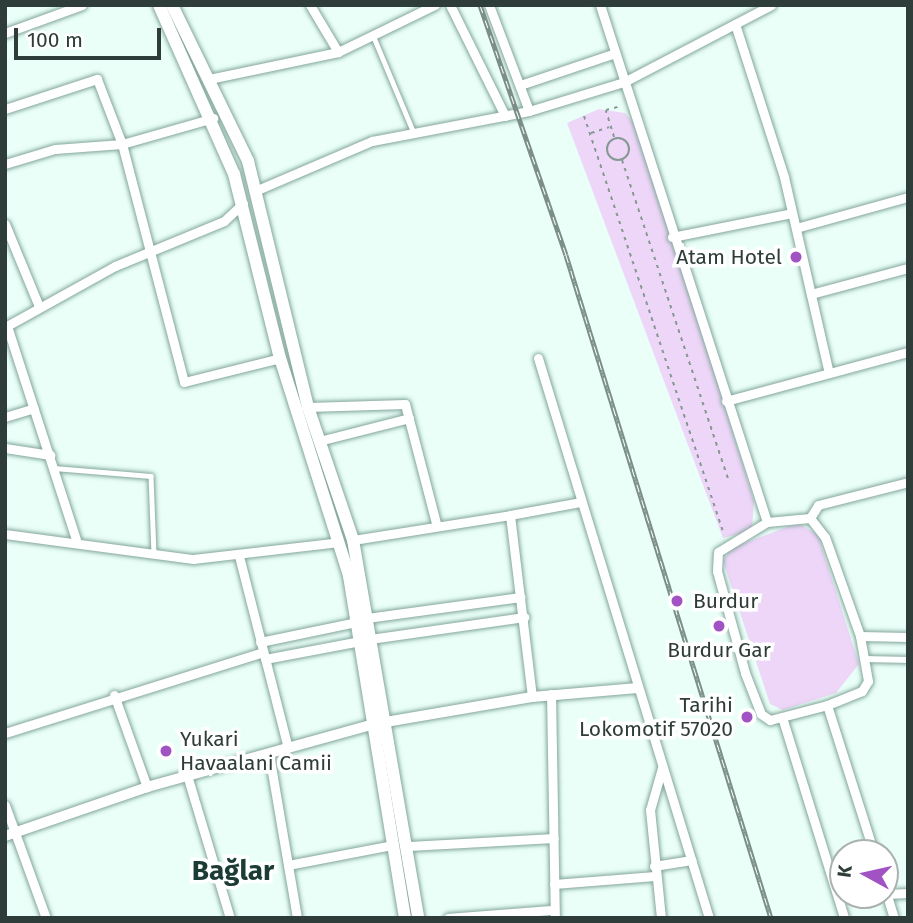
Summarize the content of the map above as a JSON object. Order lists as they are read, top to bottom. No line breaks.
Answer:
{"districts":["Bağlar"],"places":["Atam Hotel","Burdur","Burdur Gar","Tarihi Lokomotif 57020","Yukari Havaalani Camii"],"scale_bar":"100 m","north":"left"}
